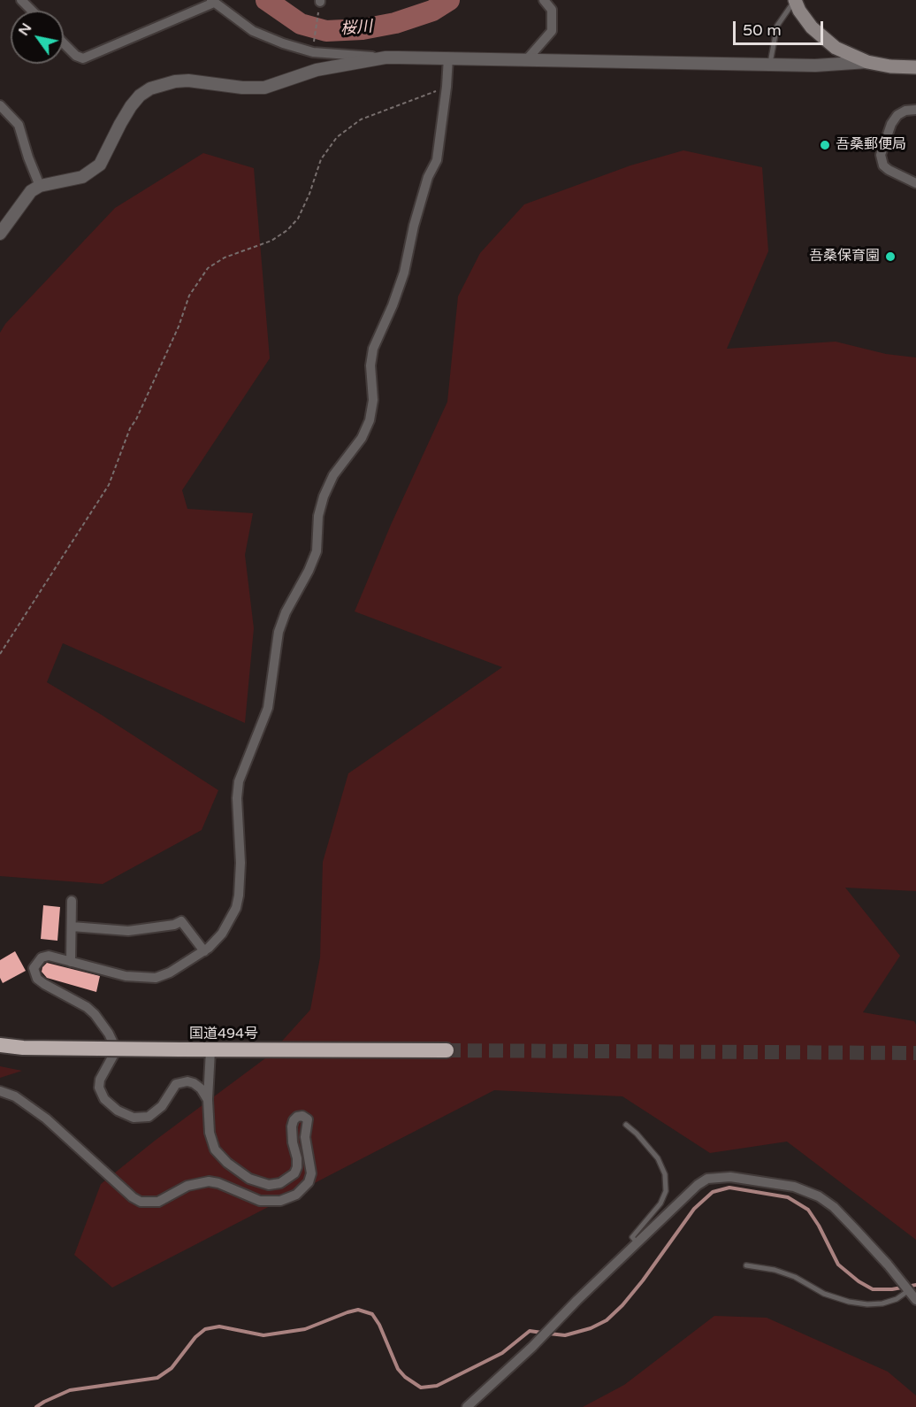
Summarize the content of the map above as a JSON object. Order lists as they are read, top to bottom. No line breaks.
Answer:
{"streets":{"highway":["国道494号"]},"water":["桜川"],"places":["吾桑郵便局","吾桑保育園"],"scale_bar":"50 m","north":"top left"}
